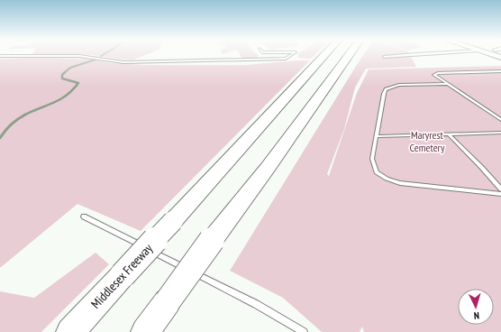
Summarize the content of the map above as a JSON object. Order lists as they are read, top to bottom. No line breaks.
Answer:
{"streets":{"highway":["Middlesex Freeway"]},"parks":["Maryrest Cemetery"],"north":"bottom"}
